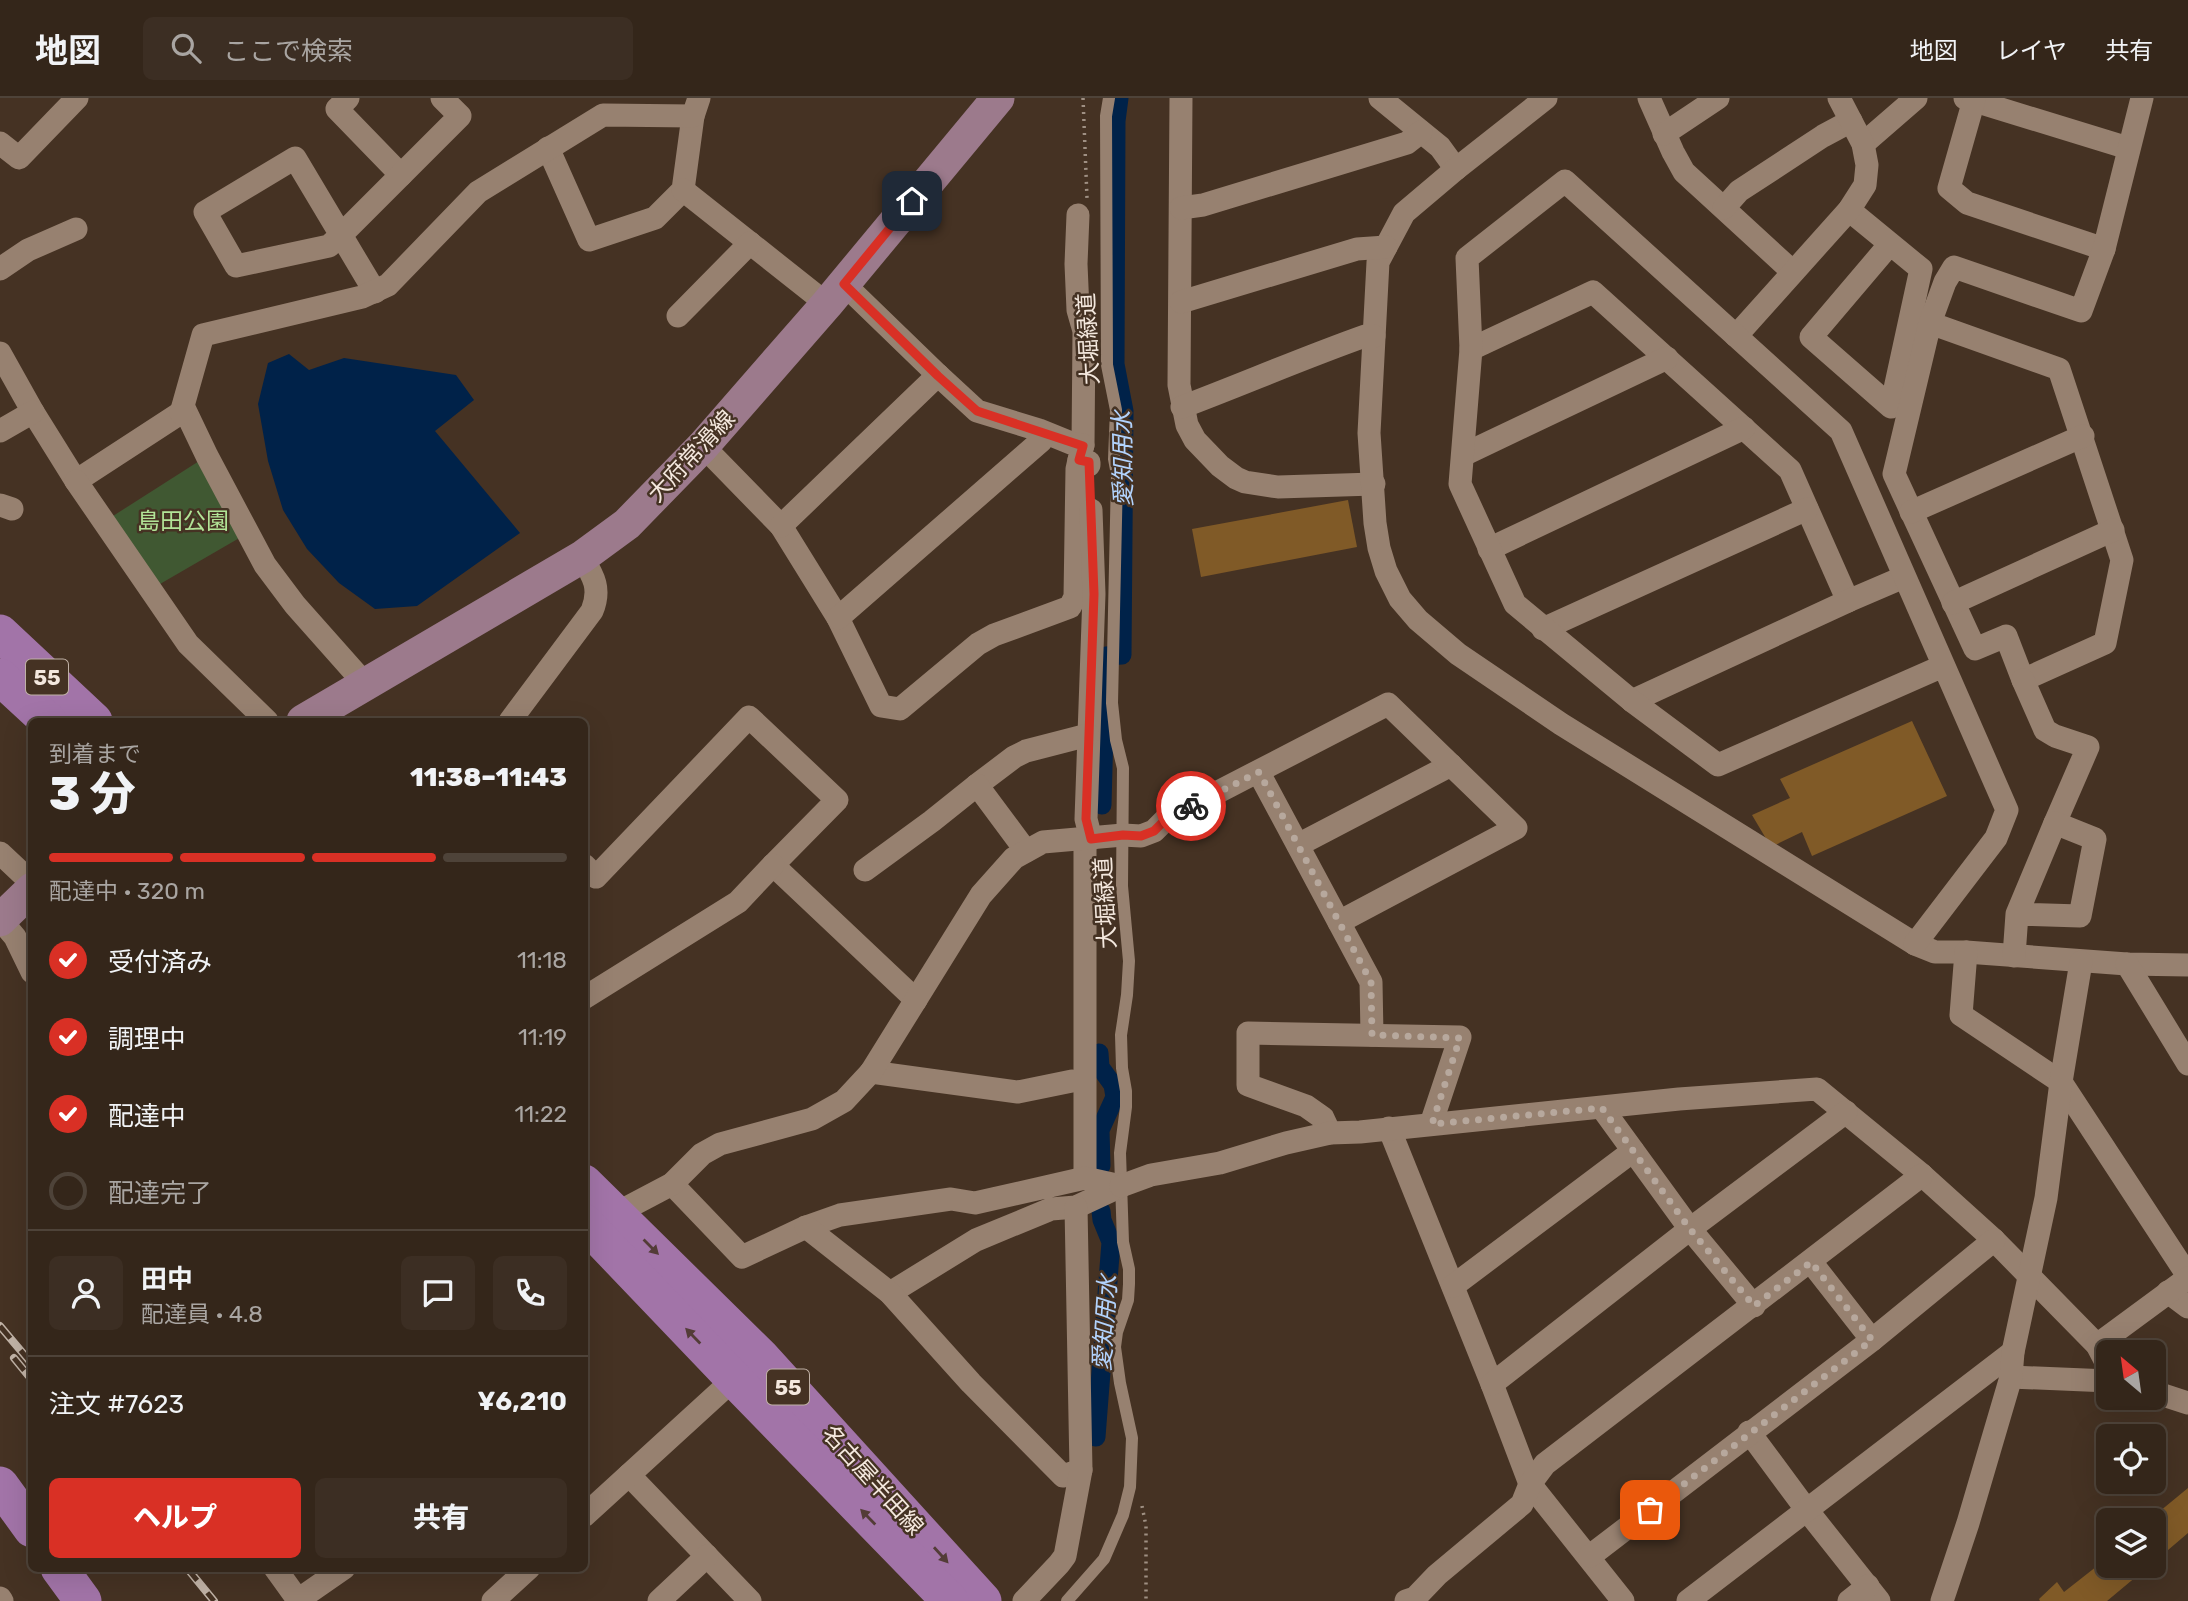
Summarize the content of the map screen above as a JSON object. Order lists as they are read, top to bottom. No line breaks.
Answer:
{"streets":{"main road":["大府常滑線","55","名古屋半田線"],"lane":["大堀緑道"]},"water":["愛知用水"],"parks":["島田公園"],"north":"top left","page":{"header":"地図","search":"ここで検索","nav":["地図","レイヤ","共有"],"heading":["3 分","到着まで","11:38–11:43"],"panel":["田中","配達員 · 4.8","注文 #7623","¥6,210"],"bar":"配達中 · 320 m","list":[["受付済み","11:18"],["調理中","11:19"],["配達中","11:22"],"配達完了"],"buttons":["ヘルプ","共有"]}}
